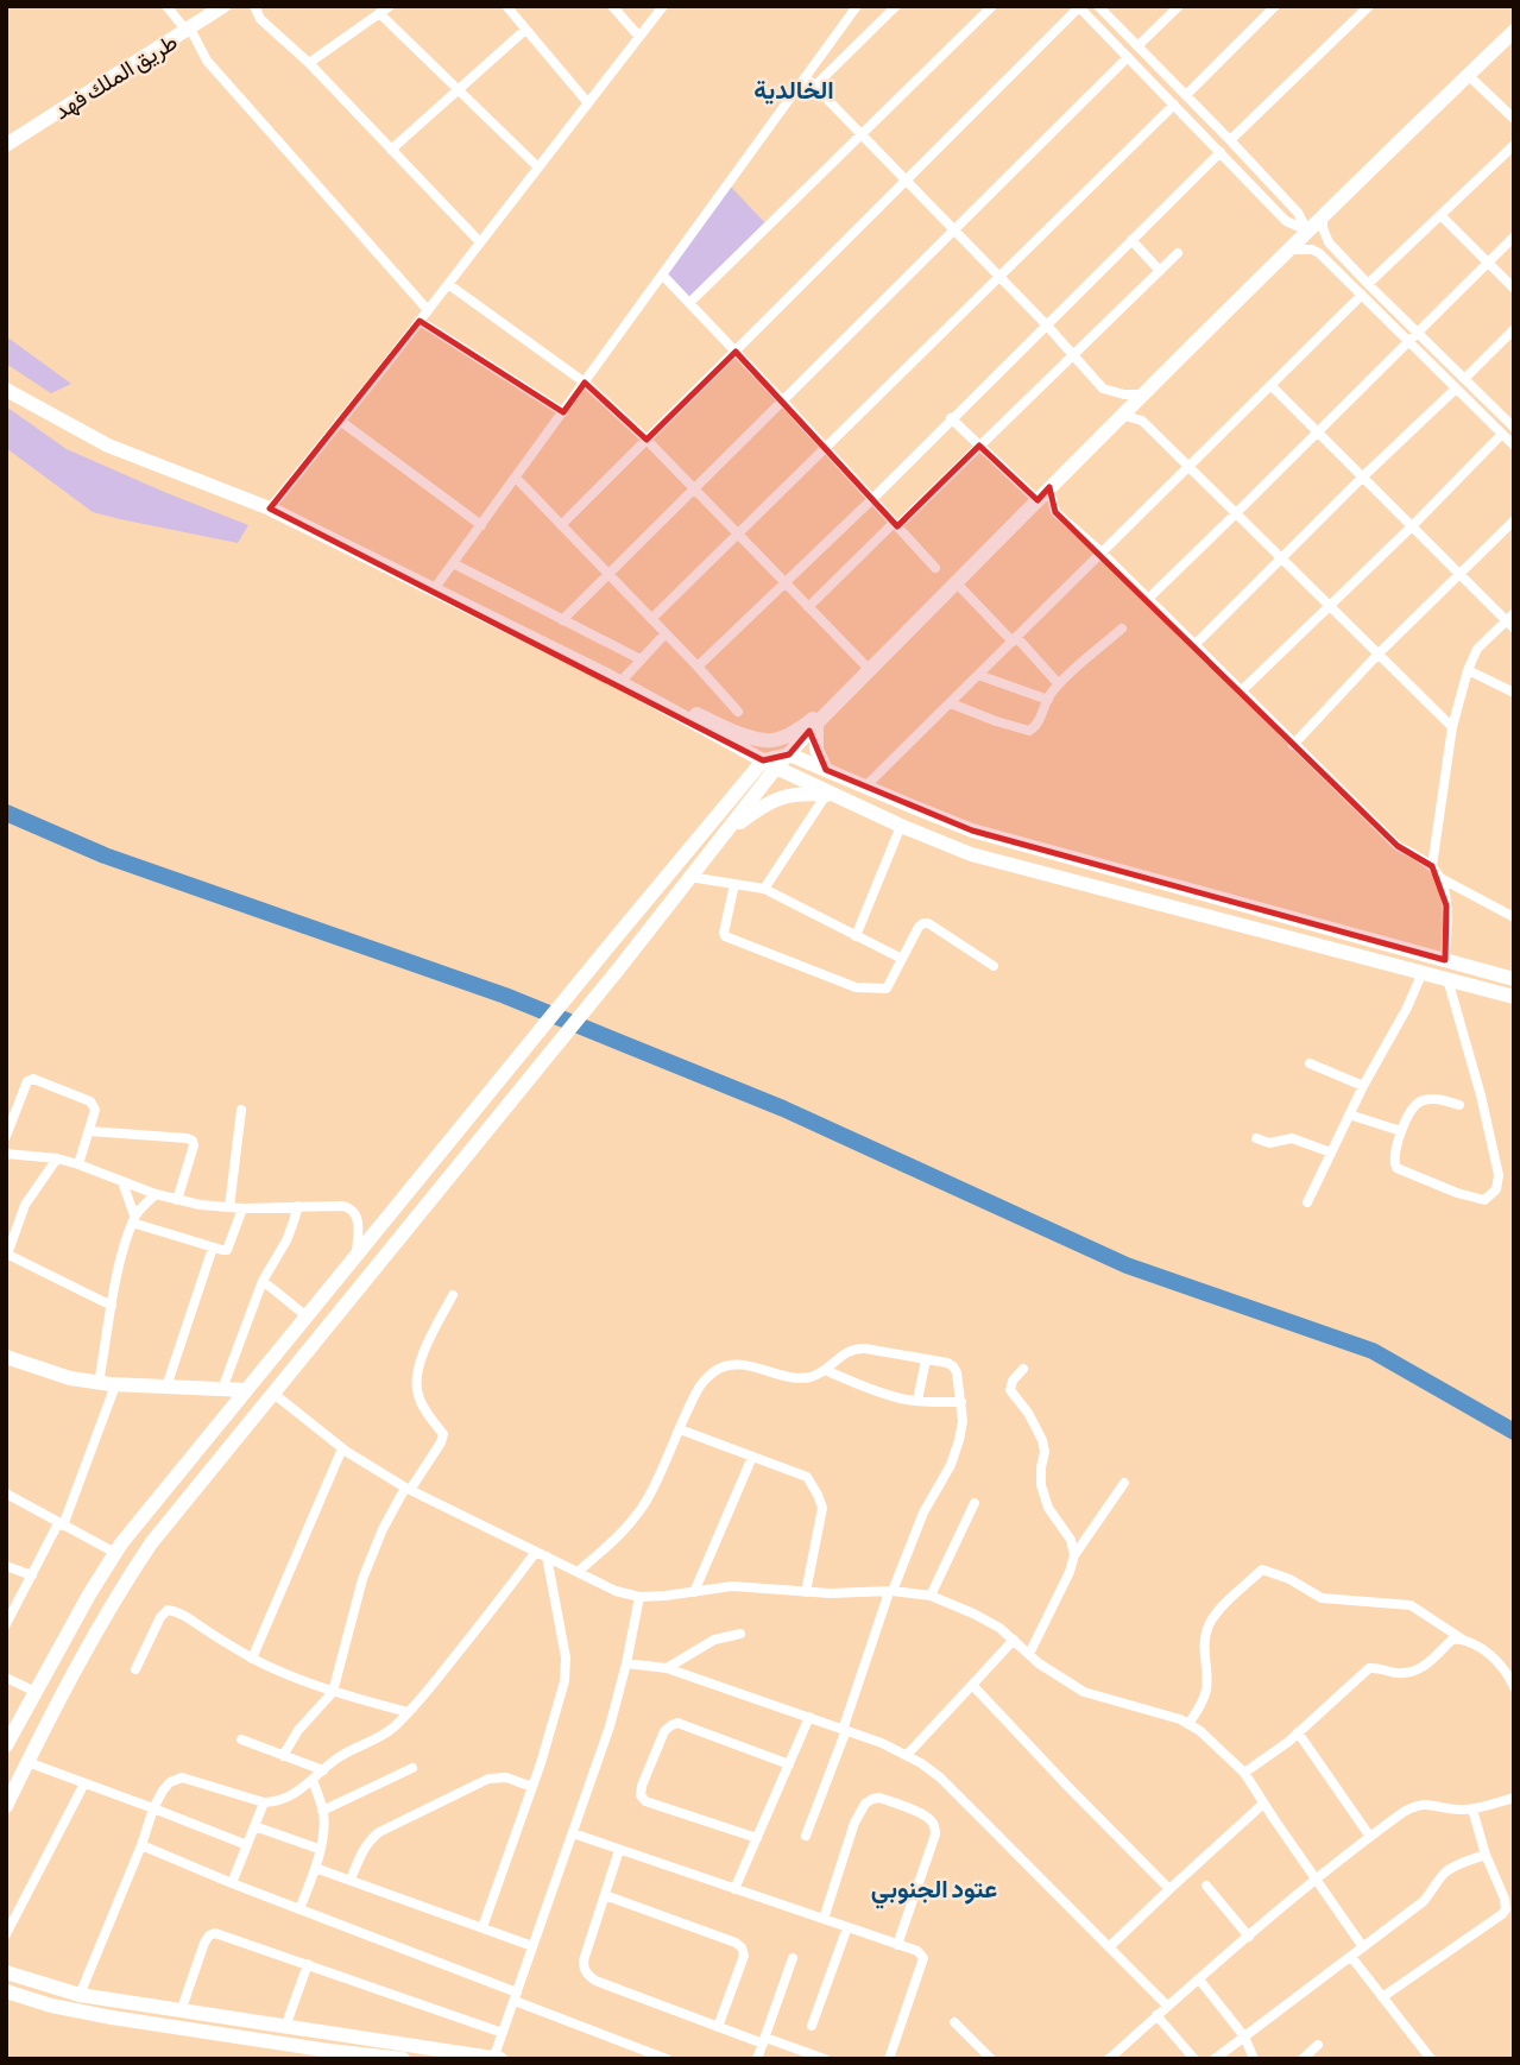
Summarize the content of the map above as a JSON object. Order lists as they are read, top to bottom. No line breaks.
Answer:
{"streets":{"street":["طريق الملك فهد"]},"districts":["الخالدية","عتود الجنوبي"]}
